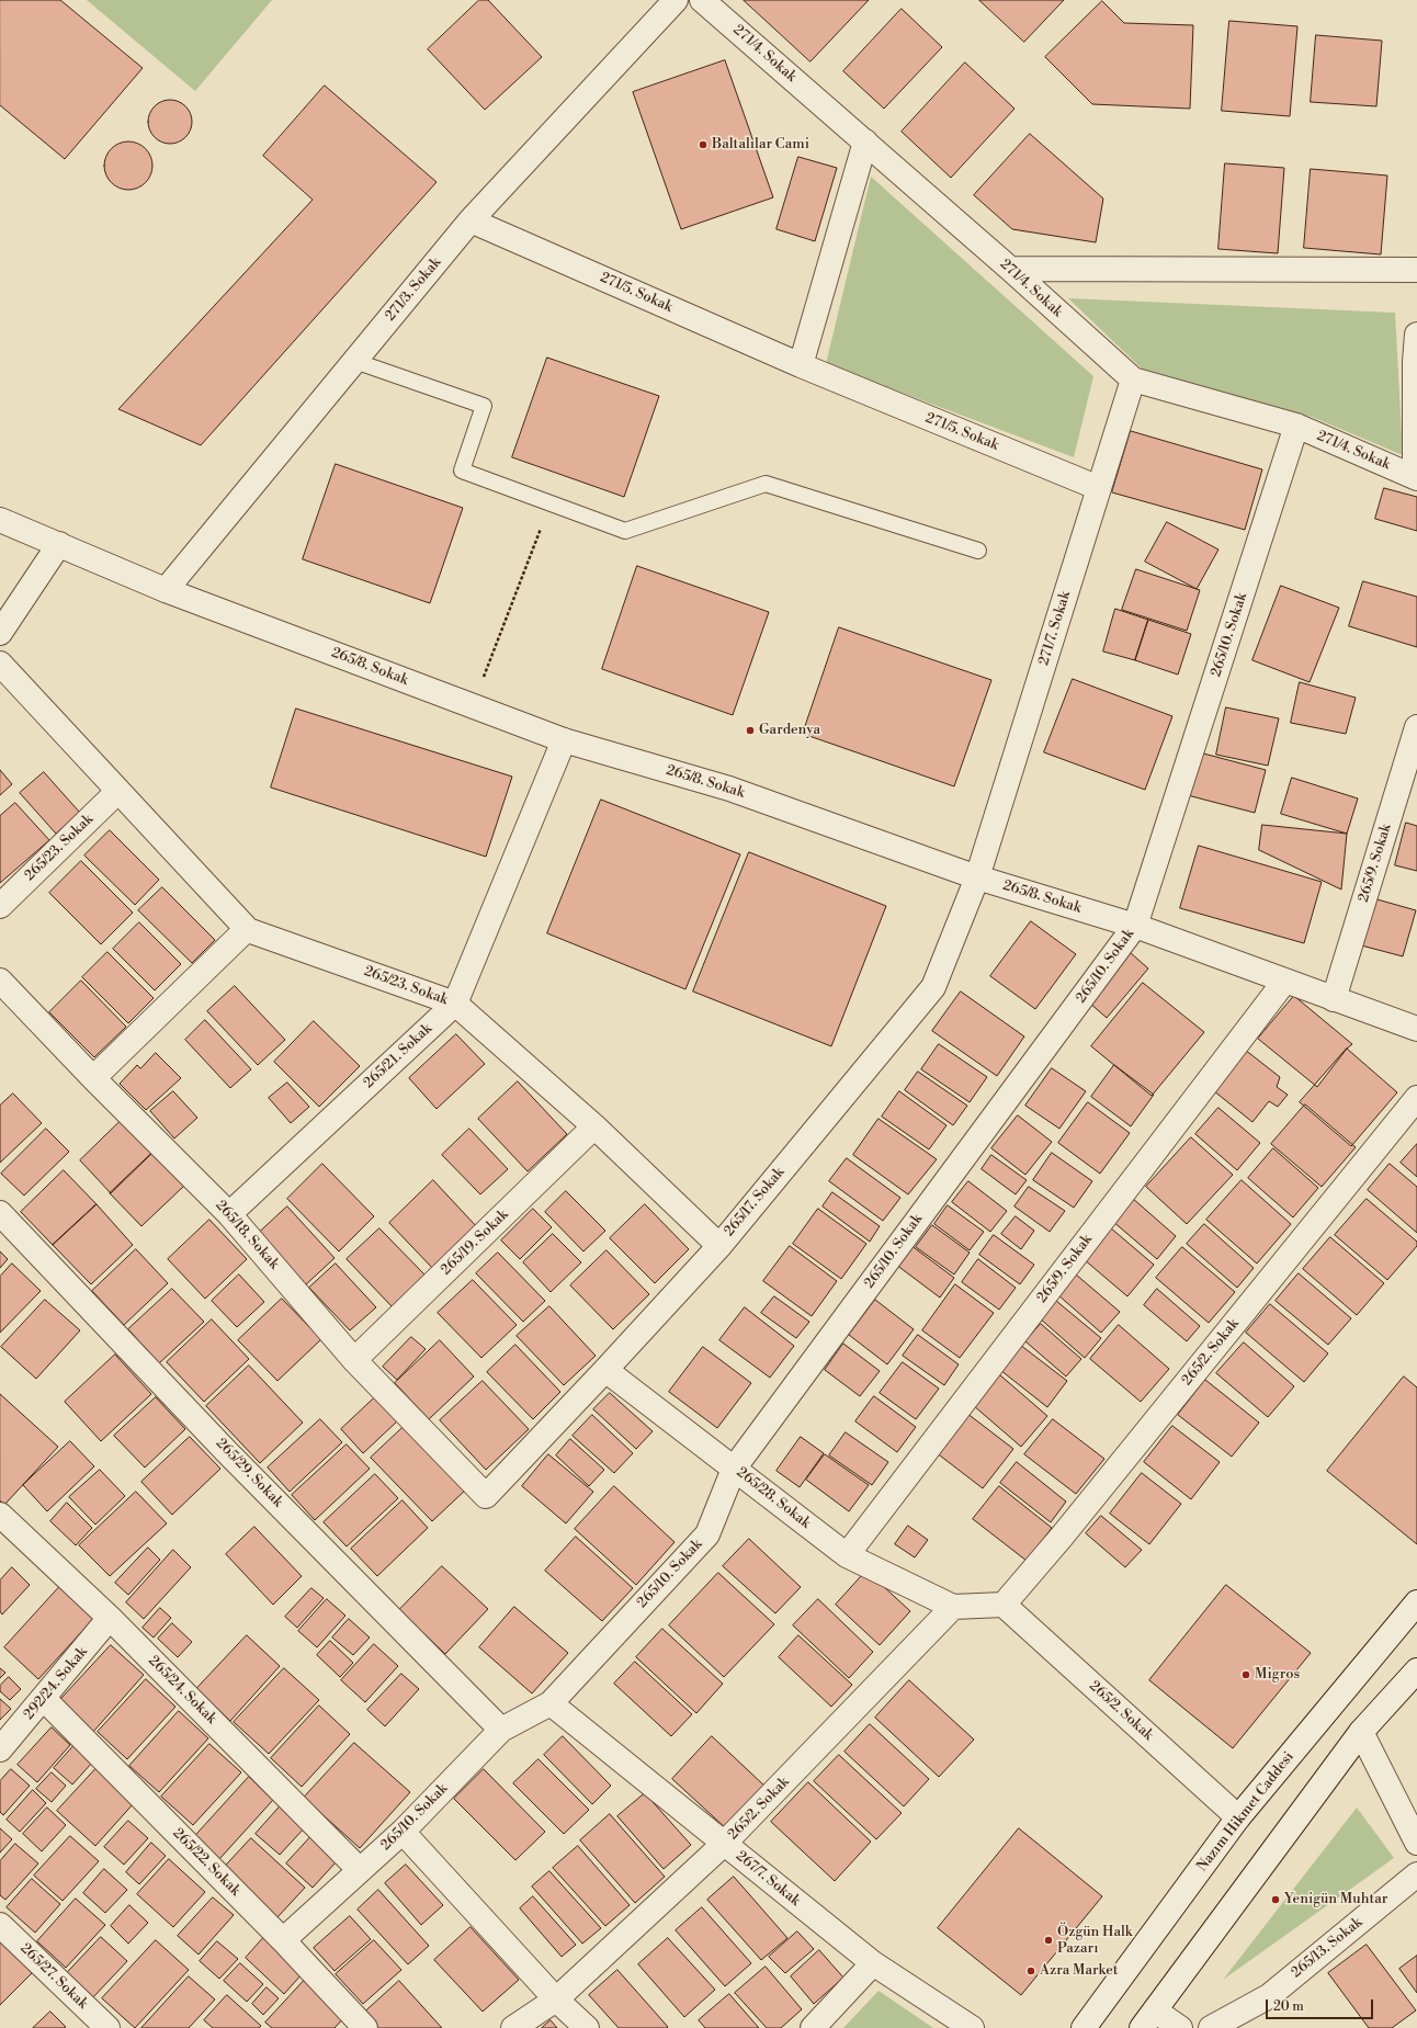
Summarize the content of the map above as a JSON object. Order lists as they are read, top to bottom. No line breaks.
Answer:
{"streets":{"street":["271/4. Sokak","271/3. Sokak","271/5. Sokak","271/7. Sokak","265/10. Sokak","265/8. Sokak","265/23. Sokak","265/9. Sokak","265/21. Sokak","265/17. Sokak","265/18. Sokak","265/19. Sokak","265/2. Sokak","265/29. Sokak","265/28. Sokak","292/24. Sokak","265/24. Sokak","Nazım Hikmet Caddesi","265/22. Sokak","267/7. Sokak","265/13. Sokak","265/27. Sokak"]},"crossings":[["271/4. Sokak","271/7. Sokak"],["271/4. Sokak","265/10. Sokak"],["271/3. Sokak","271/5. Sokak"],["271/3. Sokak","265/8. Sokak"],["271/5. Sokak","271/7. Sokak"],["271/7. Sokak","265/8. Sokak"],["271/7. Sokak","265/17. Sokak"],["265/10. Sokak","265/8. Sokak"],["265/10. Sokak","265/29. Sokak"],["265/10. Sokak","265/28. Sokak"],["265/10. Sokak","265/24. Sokak"],["265/10. Sokak","265/22. Sokak"],["265/10. Sokak","267/7. Sokak"],["265/8. Sokak","265/9. Sokak"],["265/8. Sokak","265/21. Sokak"],["265/8. Sokak","265/17. Sokak"],["265/23. Sokak","265/21. Sokak"],["265/23. Sokak","265/17. Sokak"],["265/23. Sokak","265/19. Sokak"],["265/9. Sokak","265/28. Sokak"],["265/21. Sokak","265/18. Sokak"],["265/17. Sokak","265/18. Sokak"],["265/17. Sokak","265/28. Sokak"],["265/18. Sokak","265/19. Sokak"],["265/2. Sokak","265/28. Sokak"],["265/2. Sokak","Nazım Hikmet Caddesi"],["265/2. Sokak","267/7. Sokak"],["292/24. Sokak","265/24. Sokak"],["292/24. Sokak","265/22. Sokak"]],"places":["Baltalılar Cami","Gardenya","Migros","Yenigün Muhtar","Özgün Halk Pazarı","Azra Market"],"scale_bar":"20 m"}
